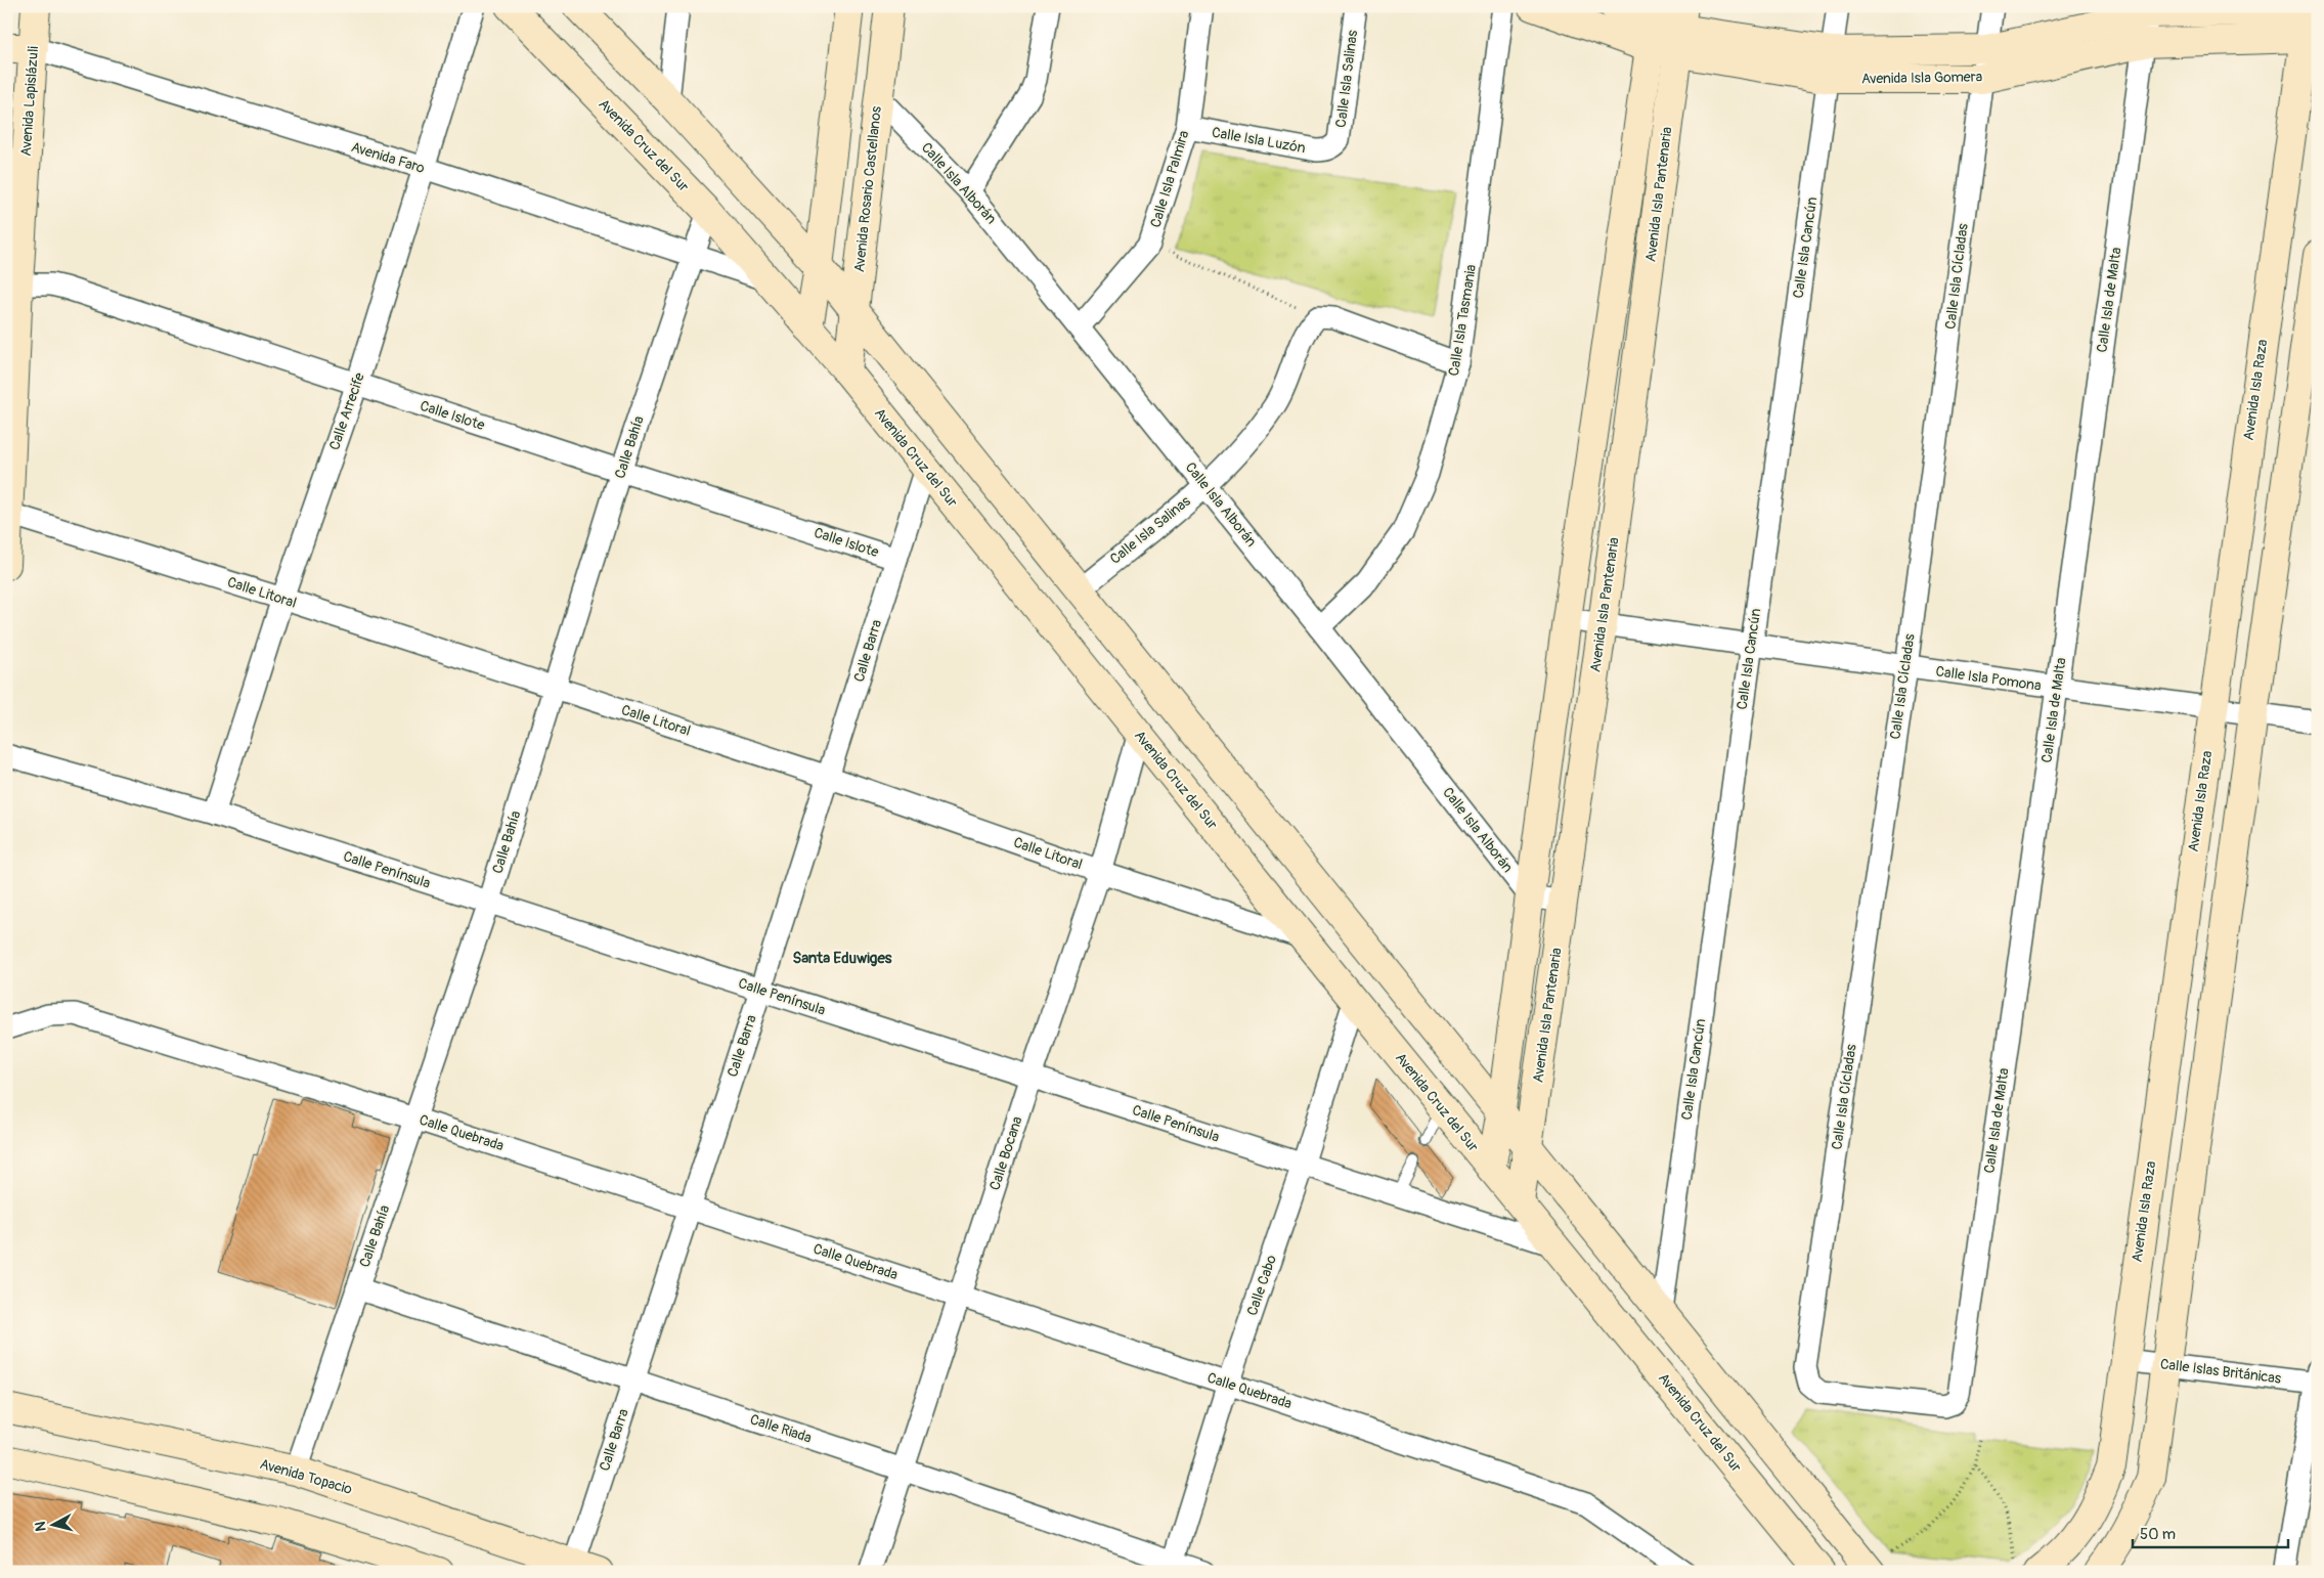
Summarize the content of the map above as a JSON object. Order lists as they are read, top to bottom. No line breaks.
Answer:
{"streets":{"street":["Avenida Isla Gomera","Calle Isla Salinas","Avenida Lapislázuli","Calle Isla Luzón","Avenida Cruz del Sur","Avenida Faro","Calle Isla Palmira","Calle Isla Alborán","Avenida Rosario Castellanos","Avenida Isla Pantenaria","Calle Isla Cancún","Calle Isla Cícladas","Calle Isla de Malta","Calle Isla Tasmania","Avenida Isla Raza","Calle Arrecife","Calle Islote","Calle Bahía","Calle Litoral","Calle Barra","Calle Isla Pomona","Calle Península","Calle Quebrada","Calle Bocana","Calle Cabo","Calle Islas Británicas","Calle Riada","Avenida Topacio"]},"crossings":[["Avenida Isla Gomera","Avenida Isla Pantenaria"],["Avenida Isla Gomera","Calle Isla Cancún"],["Avenida Isla Gomera","Calle Isla Cícladas"],["Avenida Isla Gomera","Calle Isla de Malta"],["Avenida Isla Gomera","Avenida Isla Raza"],["Calle Isla Salinas","Calle Isla Luzón"],["Calle Isla Salinas","Calle Isla Alborán"],["Avenida Lapislázuli","Avenida Faro"],["Avenida Lapislázuli","Calle Islote"],["Avenida Lapislázuli","Calle Litoral"],["Calle Isla Luzón","Calle Isla Palmira"],["Avenida Cruz del Sur","Avenida Faro"],["Avenida Cruz del Sur","Avenida Rosario Castellanos"],["Avenida Cruz del Sur","Avenida Isla Pantenaria"],["Avenida Cruz del Sur","Calle Bahía"],["Avenida Cruz del Sur","Calle Litoral"],["Avenida Cruz del Sur","Calle Barra"],["Avenida Cruz del Sur","Calle Península"],["Avenida Cruz del Sur","Calle Bocana"],["Avenida Cruz del Sur","Calle Cabo"],["Avenida Faro","Calle Arrecife"],["Avenida Faro","Calle Bahía"],["Calle Isla Palmira","Calle Isla Alborán"],["Calle Isla Alborán","Avenida Rosario Castellanos"],["Calle Isla Alborán","Avenida Isla Pantenaria"],["Calle Isla Alborán","Calle Isla Tasmania"],["Avenida Isla Pantenaria","Calle Isla Pomona"],["Calle Isla Cancún","Calle Isla Pomona"],["Calle Isla Cícladas","Calle Isla de Malta"],["Calle Isla Cícladas","Calle Isla Pomona"],["Calle Isla de Malta","Calle Isla Pomona"],["Avenida Isla Raza","Calle Isla Pomona"],["Avenida Isla Raza","Calle Islas Británicas"],["Calle Arrecife","Calle Islote"],["Calle Arrecife","Calle Litoral"],["Calle Arrecife","Calle Península"],["Calle Islote","Calle Bahía"],["Calle Islote","Calle Barra"],["Calle Bahía","Calle Litoral"],["Calle Bahía","Calle Península"],["Calle Bahía","Calle Quebrada"],["Calle Bahía","Calle Riada"],["Calle Bahía","Avenida Topacio"],["Calle Litoral","Calle Barra"],["Calle Litoral","Calle Bocana"],["Calle Barra","Calle Península"],["Calle Barra","Calle Quebrada"],["Calle Barra","Calle Riada"],["Calle Barra","Avenida Topacio"],["Calle Península","Calle Bocana"],["Calle Península","Calle Cabo"],["Calle Quebrada","Calle Bocana"],["Calle Quebrada","Calle Cabo"],["Calle Bocana","Calle Riada"],["Calle Cabo","Calle Riada"]],"districts":["Santa Eduwiges"],"scale_bar":"50 m","north":"left"}
